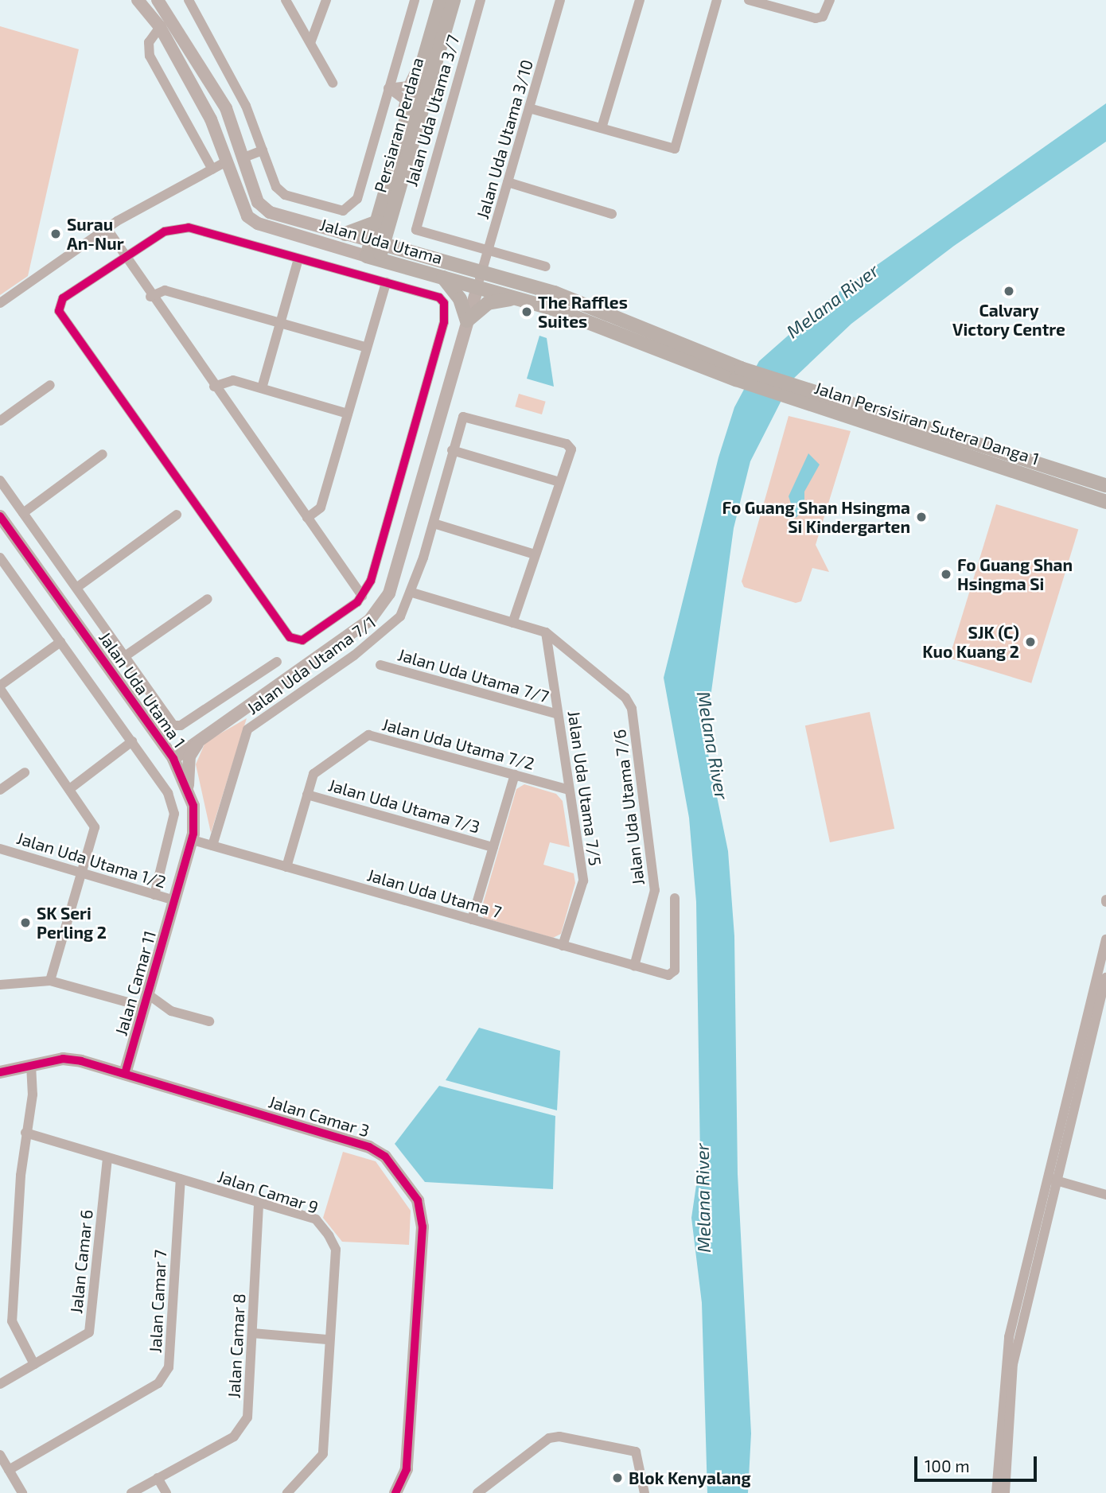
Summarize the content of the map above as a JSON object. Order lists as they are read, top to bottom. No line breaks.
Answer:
{"streets":{"main road":["Persiaran Perdana","Jalan Uda Utama","Jalan Persisiran Sutera Danga 1"],"street":["Jalan Uda Utama 3/7","Jalan Uda Utama 3/10","Jalan Uda Utama 7/1","Jalan Uda Utama 7/7","Jalan Uda Utama 1","Jalan Uda Utama 7/2","Jalan Uda Utama 7/5","Jalan Uda Utama 7/3","Jalan Uda Utama 7/6","Jalan Uda Utama 1/2","Jalan Uda Utama 7","Jalan Camar 11","Jalan Camar 3","Jalan Camar 9","Jalan Camar 6","Jalan Camar 7","Jalan Camar 8"]},"crossings":[["Jalan Uda Utama 3/7","Jalan Uda Utama 3/10"],["Persiaran Perdana","Jalan Uda Utama"],["Jalan Uda Utama 3/10","Jalan Uda Utama"],["Jalan Uda Utama","Jalan Persisiran Sutera Danga 1"],["Jalan Uda Utama 7/1","Jalan Uda Utama 7"],["Jalan Uda Utama 7/7","Jalan Uda Utama 7/5"],["Jalan Uda Utama 1","Jalan Uda Utama 1/2"],["Jalan Uda Utama 1","Jalan Uda Utama 7"],["Jalan Uda Utama 1","Jalan Camar 11"],["Jalan Uda Utama 7/2","Jalan Uda Utama 7/5"],["Jalan Uda Utama 7/2","Jalan Uda Utama 7/3"],["Jalan Uda Utama 7/2","Jalan Uda Utama 7"],["Jalan Uda Utama 7/5","Jalan Uda Utama 7/6"],["Jalan Uda Utama 7/5","Jalan Uda Utama 7"],["Jalan Uda Utama 7/6","Jalan Uda Utama 7"],["Jalan Uda Utama 1/2","Jalan Camar 11"],["Jalan Camar 11","Jalan Camar 3"],["Jalan Camar 9","Jalan Camar 6"],["Jalan Camar 9","Jalan Camar 7"],["Jalan Camar 9","Jalan Camar 8"]],"water":["Melana River"],"places":["Surau An-Nur","Calvary Victory Centre","The Raffles Suites","Fo Guang Shan Hsingma Si Kindergarten","Fo Guang Shan Hsingma Si","SJK (C) Kuo Kuang 2","SK Seri Perling 2","Blok Kenyalang"],"scale_bar":"100 m"}
